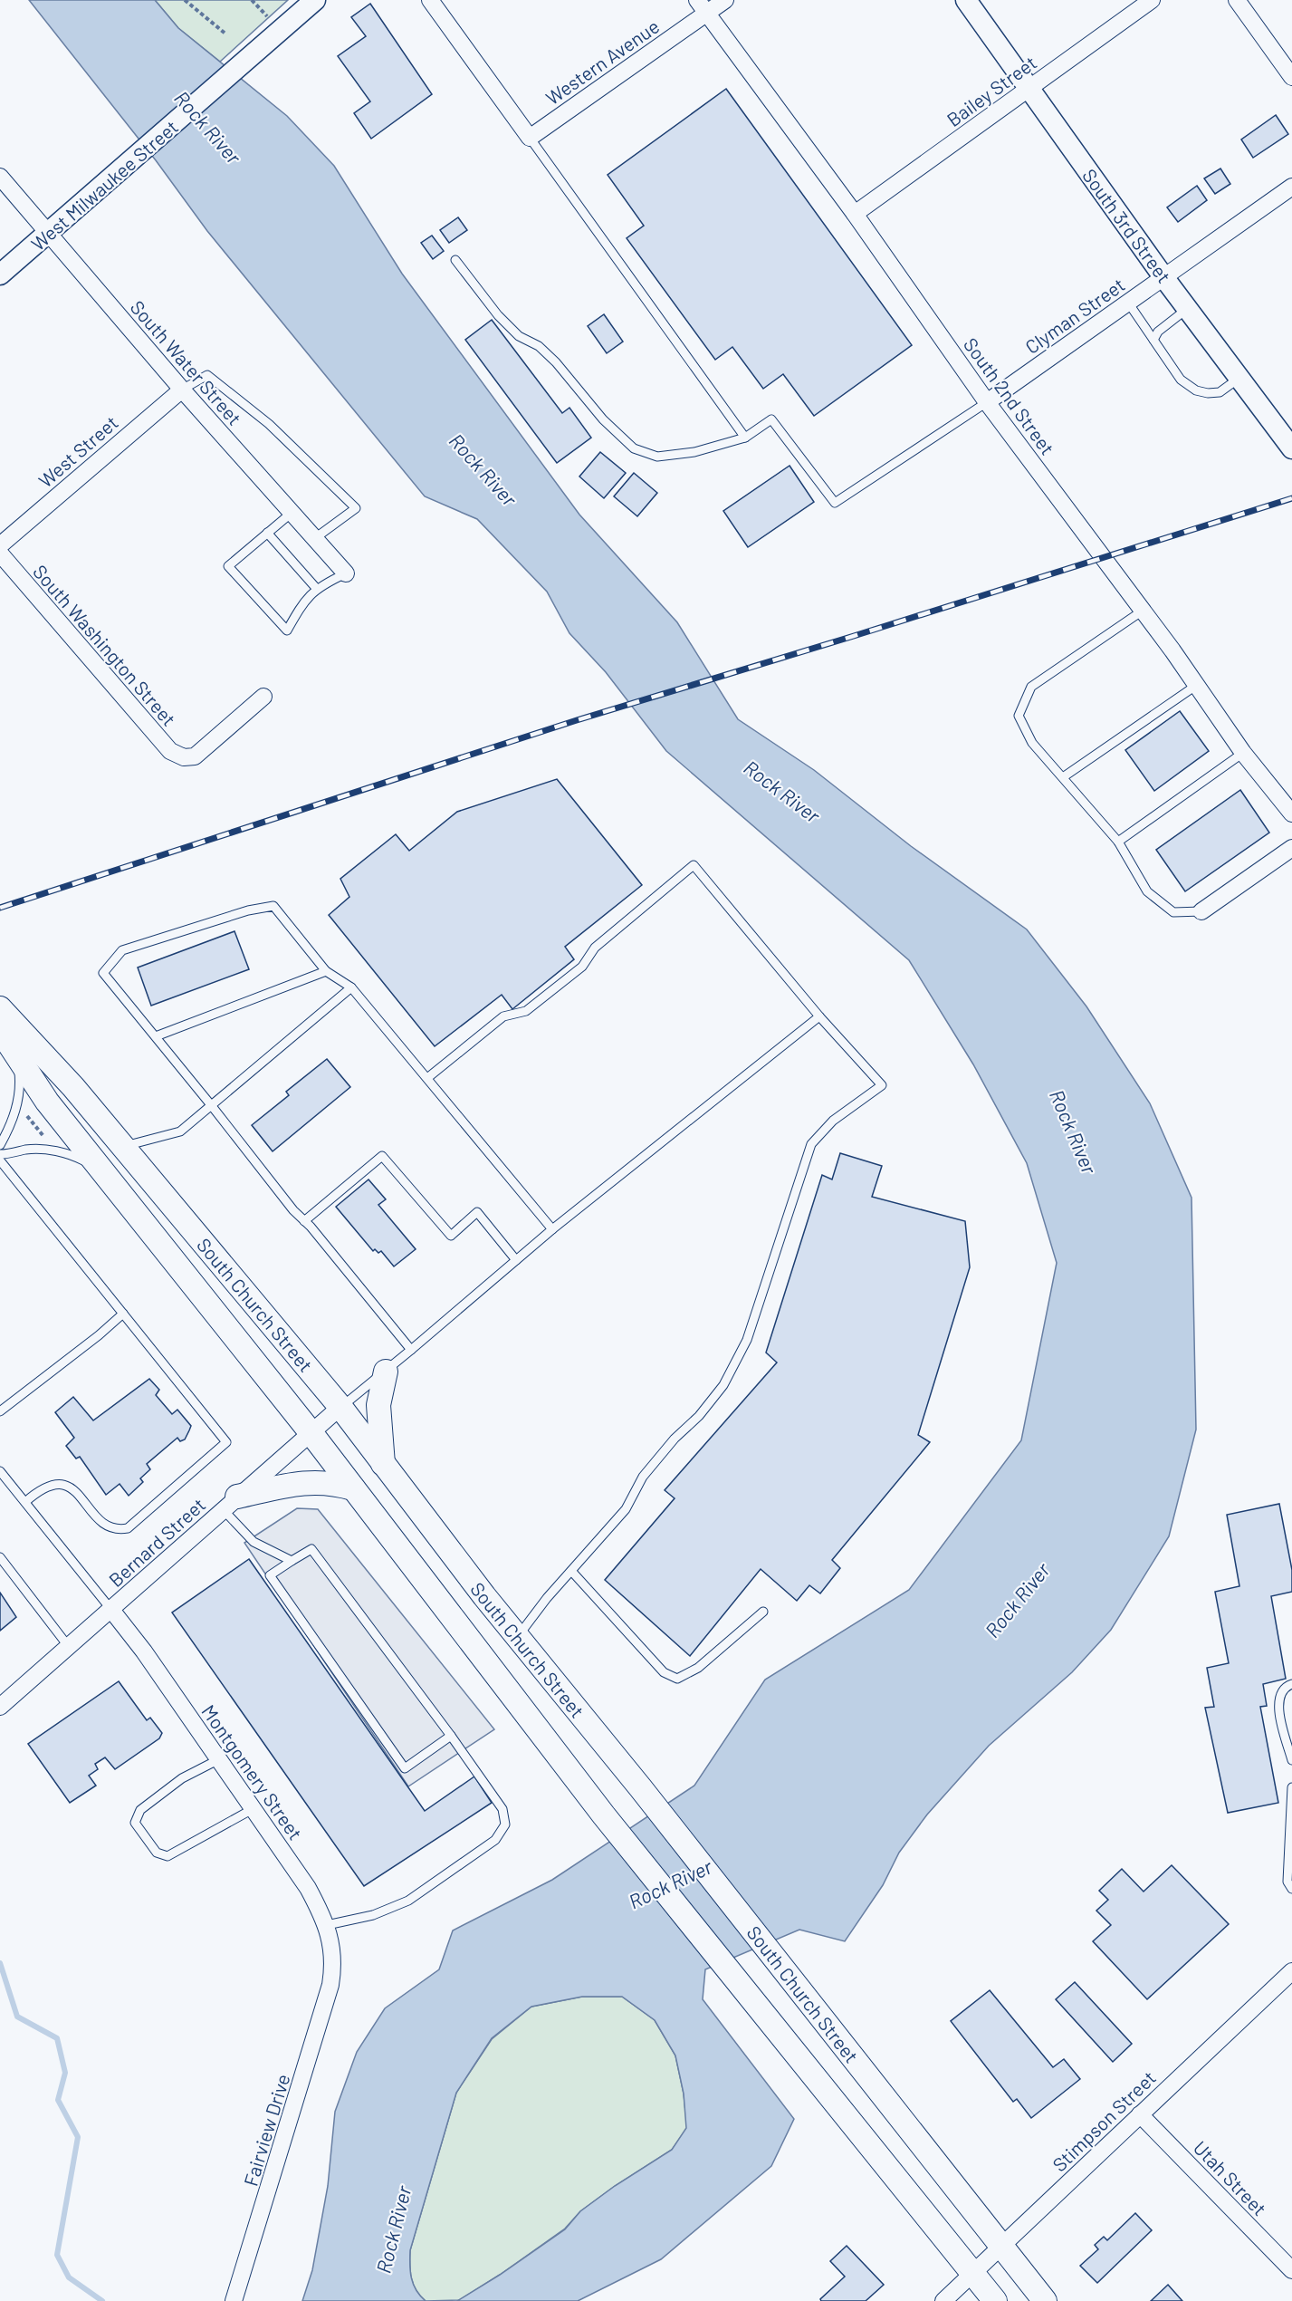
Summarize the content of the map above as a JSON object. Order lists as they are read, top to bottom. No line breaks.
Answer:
{"streets":{"main road":["South Church Street"],"street":["Western Avenue","Bailey Street","West Milwaukee Street","South 3rd Street","Clyman Street","South Water Street","South 2nd Street","West Street","South Washington Street","Bernard Street","Montgomery Street","Stimpson Street","Fairview Drive","Utah Street"]},"crossings":[["Western Avenue","South 2nd Street"],["Bailey Street","South 3rd Street"],["Bailey Street","South 2nd Street"],["West Milwaukee Street","South Water Street"],["South 3rd Street","Clyman Street"],["Clyman Street","South 2nd Street"],["South Water Street","West Street"],["South Church Street","Bernard Street"],["South Church Street","Stimpson Street"],["Bernard Street","Montgomery Street"],["Montgomery Street","Fairview Drive"],["Stimpson Street","Utah Street"]],"water":["Rock River"]}
